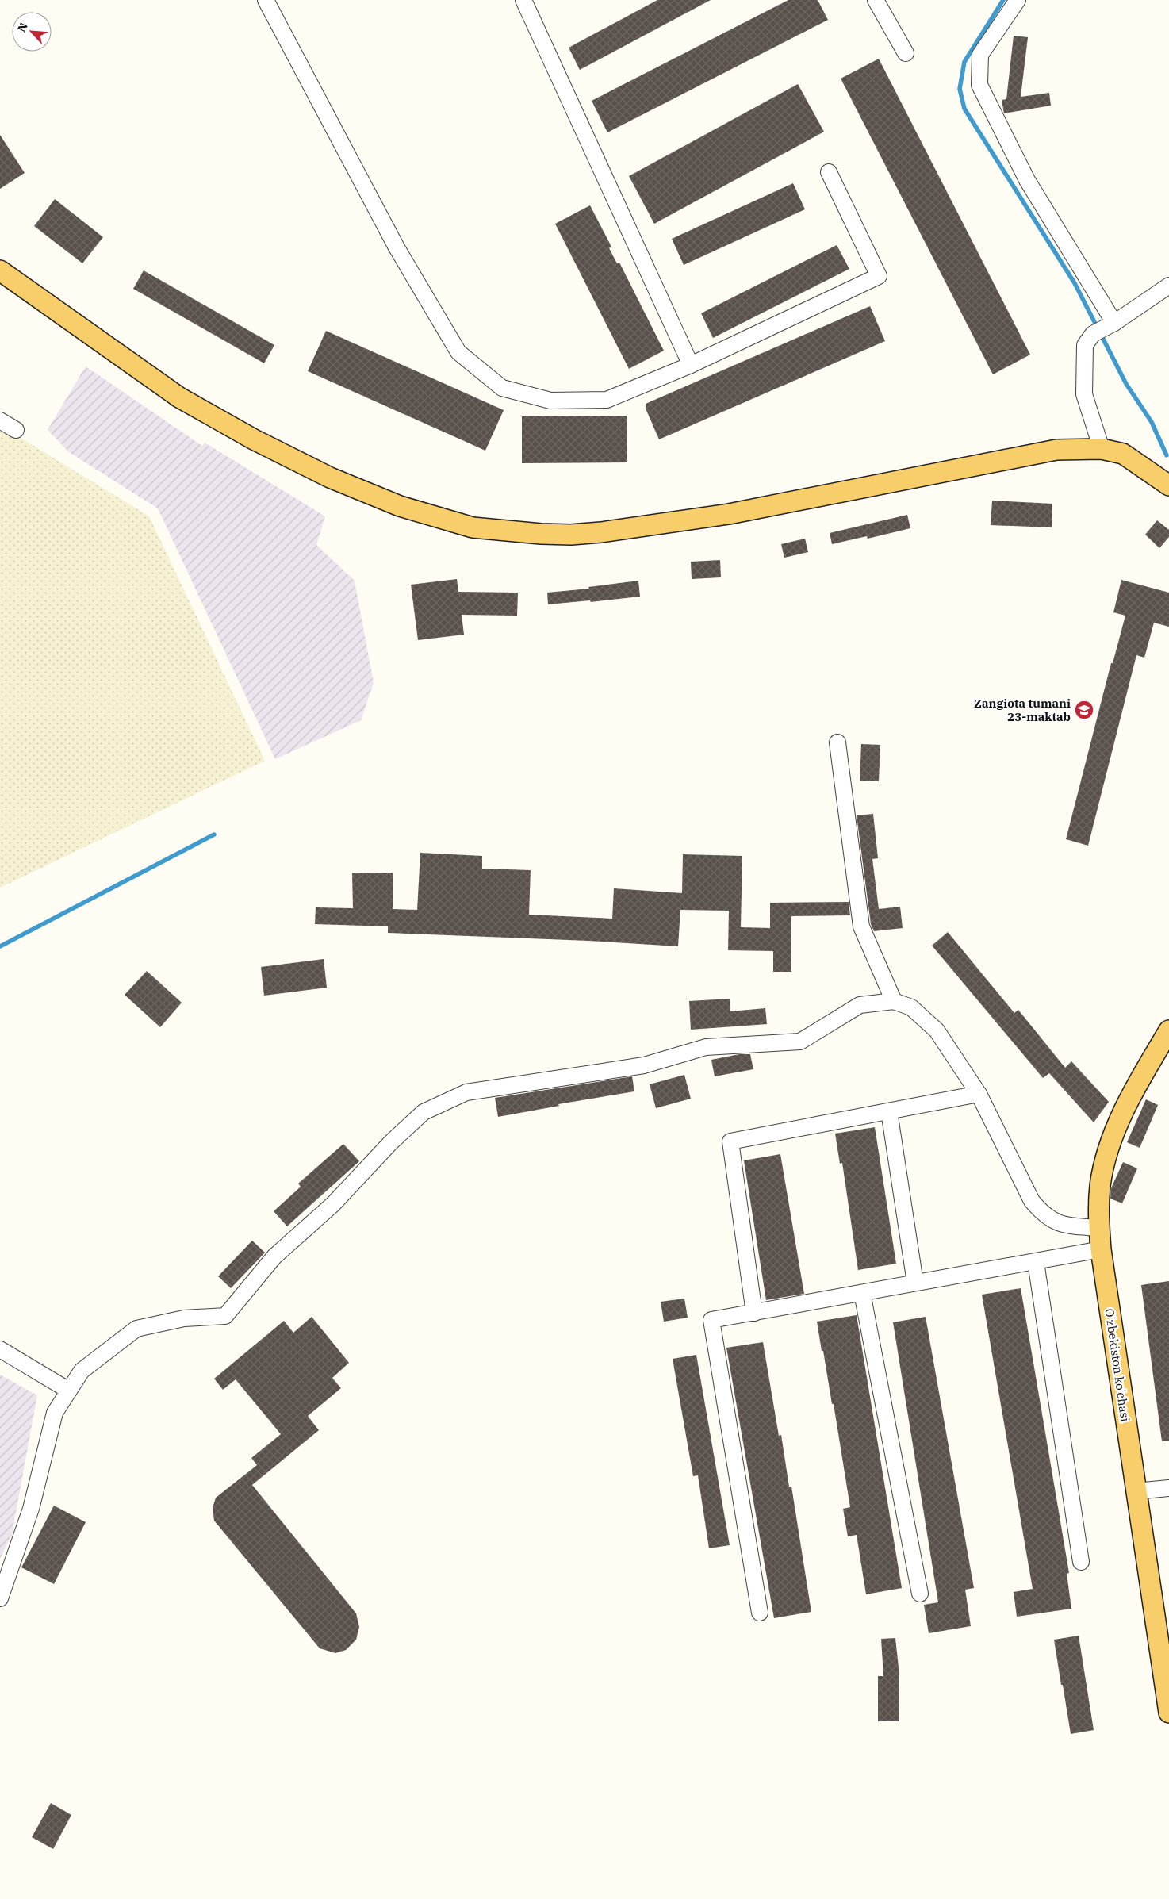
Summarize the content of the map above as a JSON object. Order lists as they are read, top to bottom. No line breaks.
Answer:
{"streets":{"main road":["O'zbekiston ko'chasi"]},"places":{"school or university":["Zangiota tumani 23-maktab"]},"north":"top left"}
